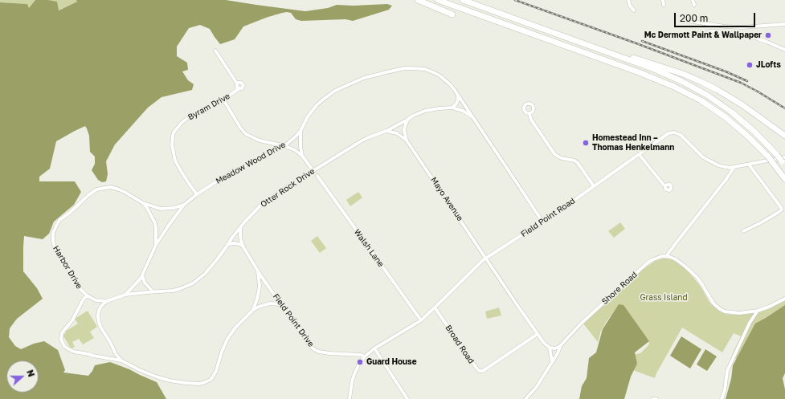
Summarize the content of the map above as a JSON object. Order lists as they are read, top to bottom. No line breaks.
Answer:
{"streets":{"street":["Byram Drive","Meadow Wood Drive","Otter Rock Drive","Mayo Avenue","Field Point Road","Walsh Lane","Harbor Drive","Shore Road","Field Point Drive","Broad Road"]},"crossings":[["Byram Drive","Meadow Wood Drive"],["Meadow Wood Drive","Otter Rock Drive"],["Meadow Wood Drive","Field Point Road"],["Meadow Wood Drive","Harbor Drive"],["Otter Rock Drive","Mayo Avenue"],["Otter Rock Drive","Harbor Drive"],["Otter Rock Drive","Field Point Drive"],["Mayo Avenue","Field Point Road"],["Field Point Road","Walsh Lane"],["Field Point Road","Field Point Drive"],["Field Point Road","Broad Road"]],"parks":["Grass Island"],"places":["Mc Dermott Paint & Wallpaper","JLofts","Homestead Inn – Thomas Henkelmann","Guard House"],"scale_bar":"200 m","north":"right"}
